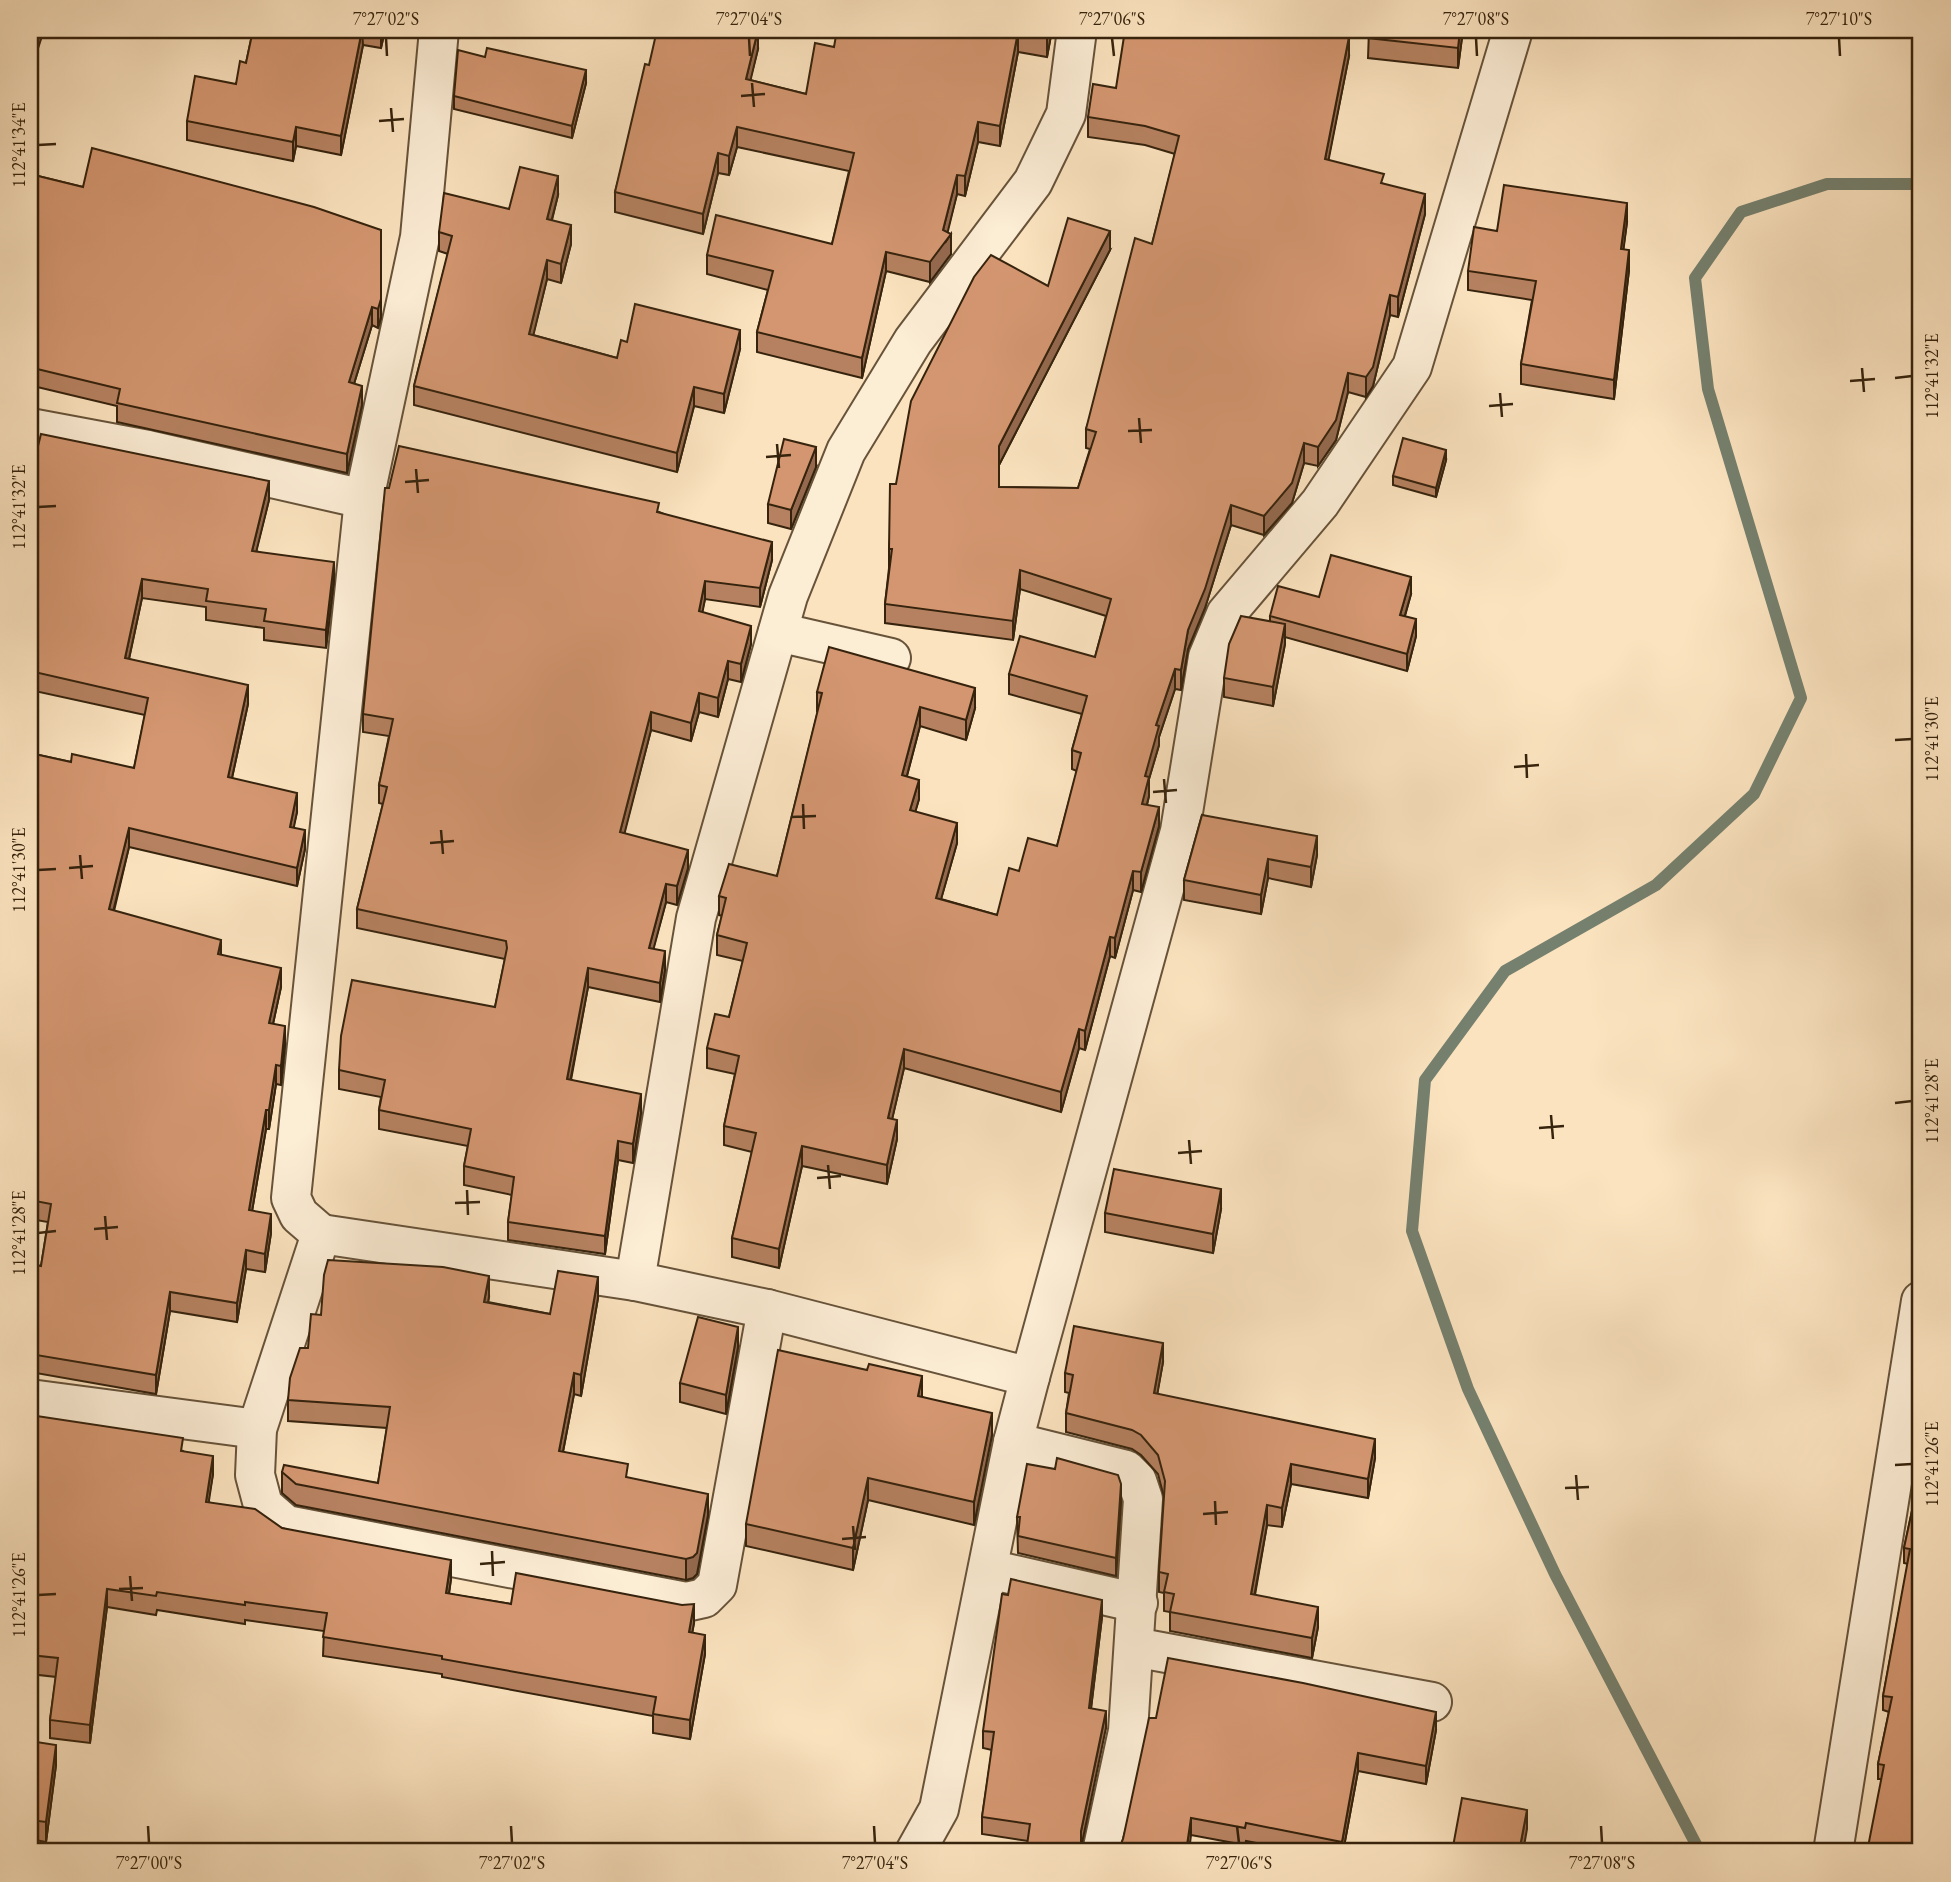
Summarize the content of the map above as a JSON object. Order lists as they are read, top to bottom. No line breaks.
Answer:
{"coordinates":["7°27'02\"S","7°27'04\"S","7°27'06\"S","7°27'08\"S","7°27'10\"S","112°41'34\"E","112°41'32\"E","112°41'30\"E","112°41'28\"E","112°41'26\"E","7°27'00\"S"]}
